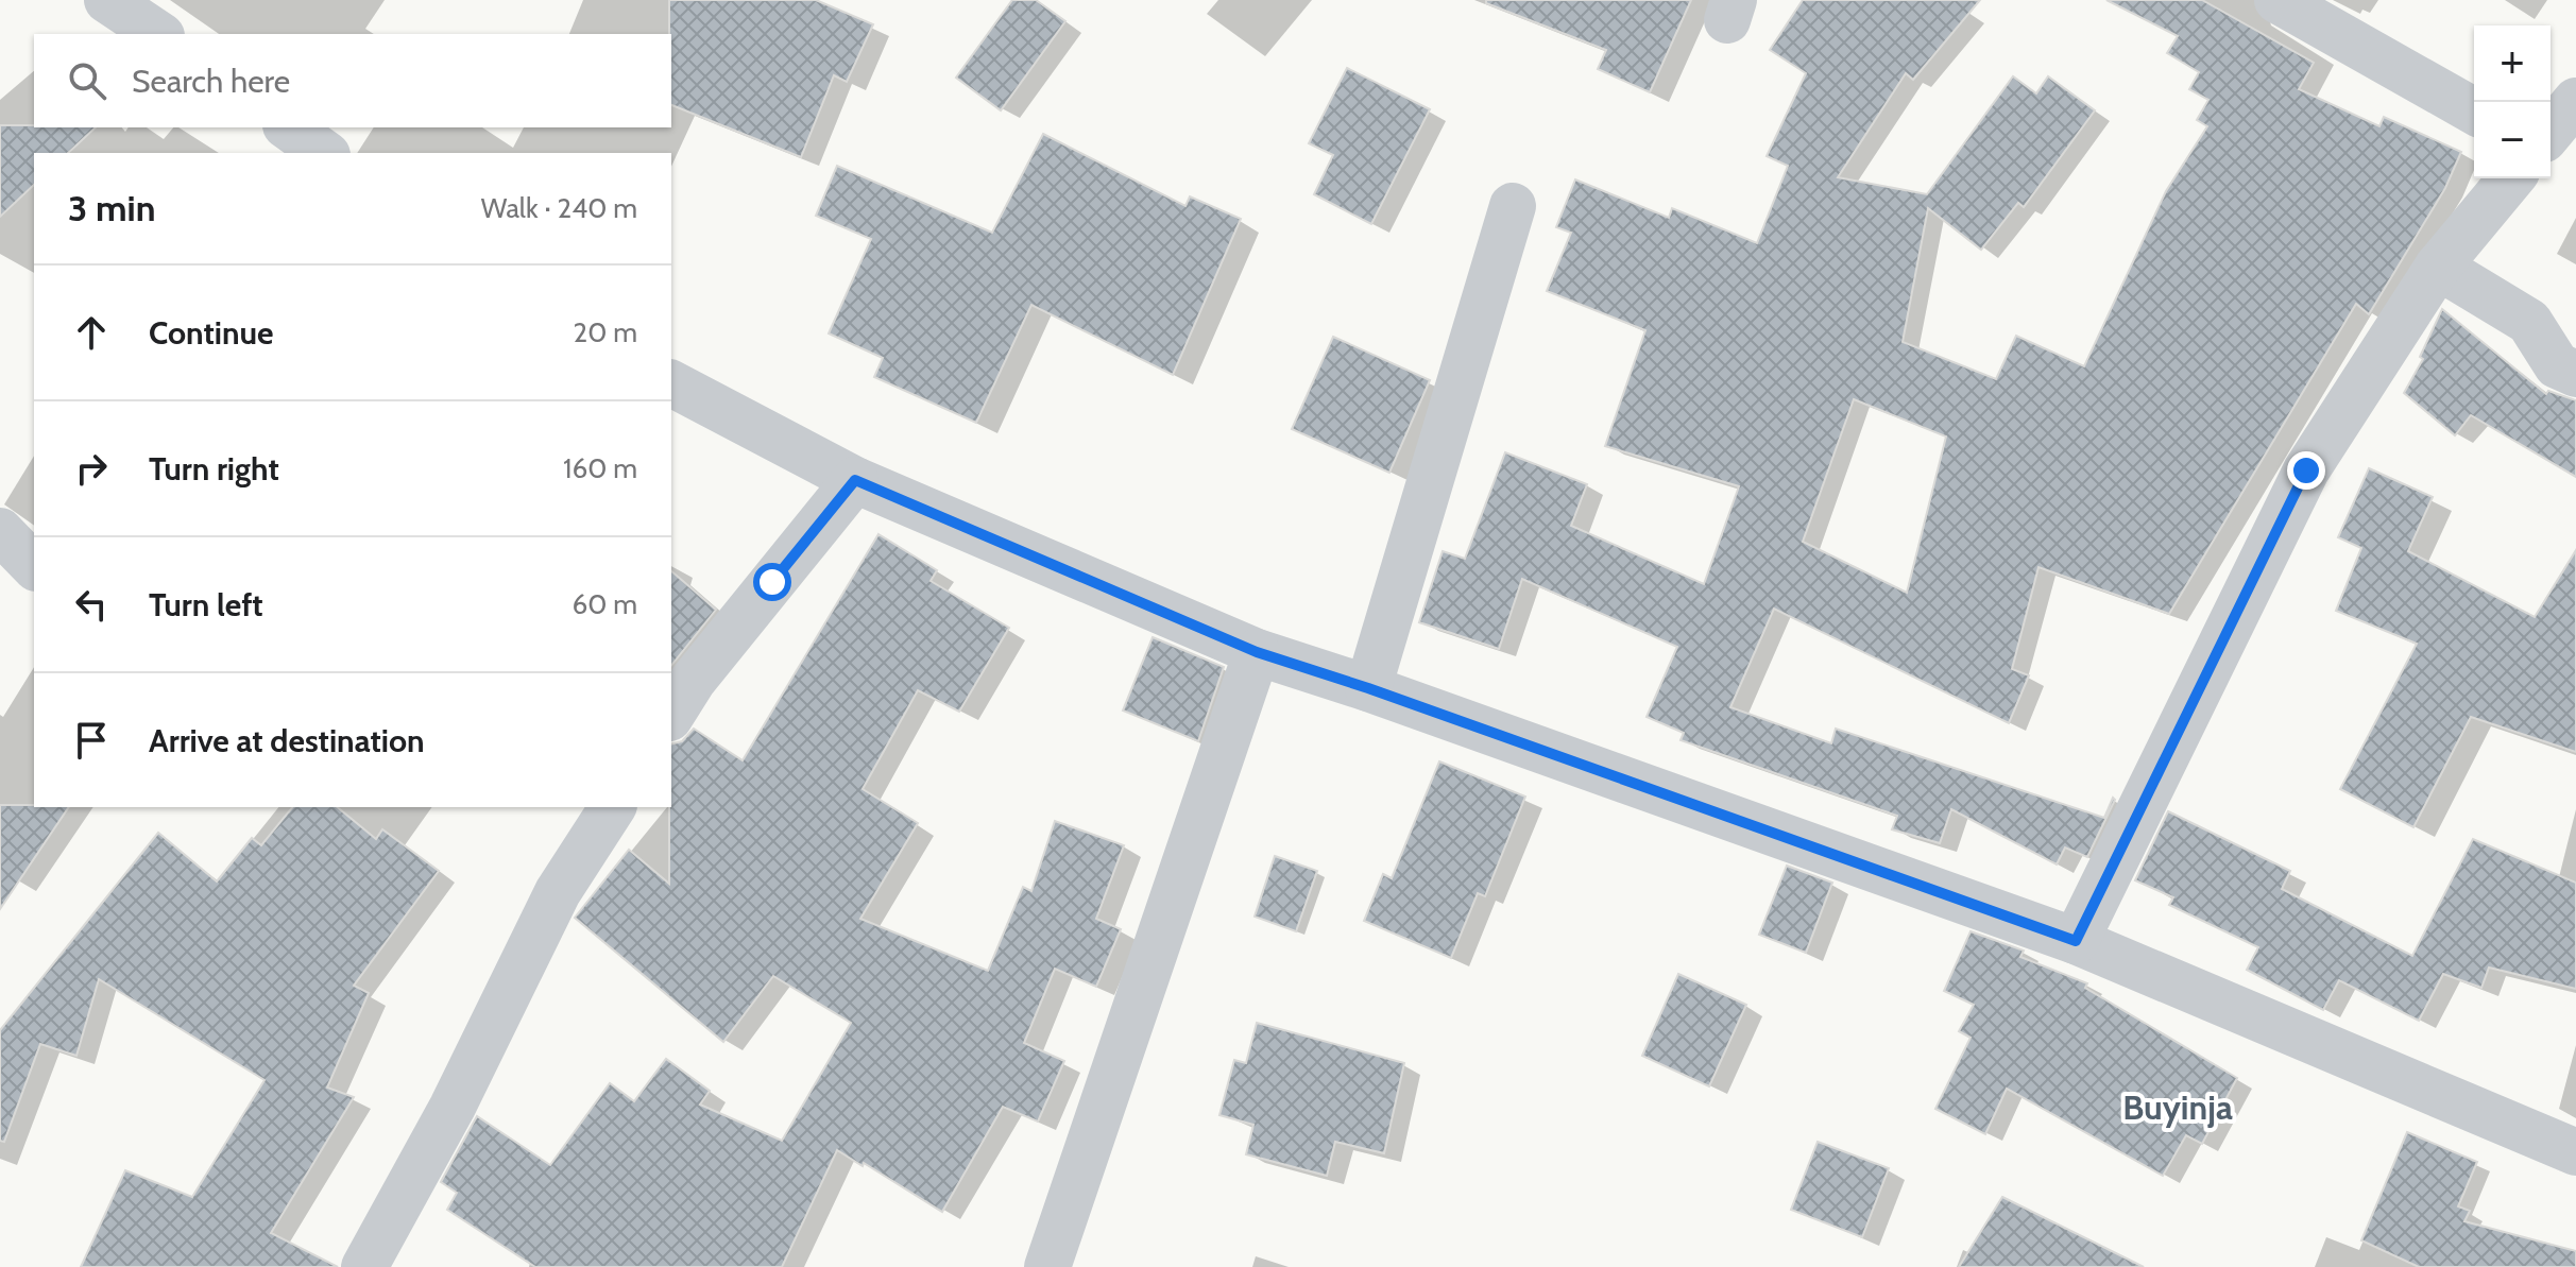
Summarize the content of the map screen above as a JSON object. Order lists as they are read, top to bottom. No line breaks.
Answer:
{"districts":["Buyinja"],"page":{"map_buttons":["+","−"],"search":"Search here","heading":["3 min","Walk · 240 m"],"list":[["Continue","20 m"],["Turn right","160 m"],["Turn left","60 m"],"Arrive at destination"]}}
